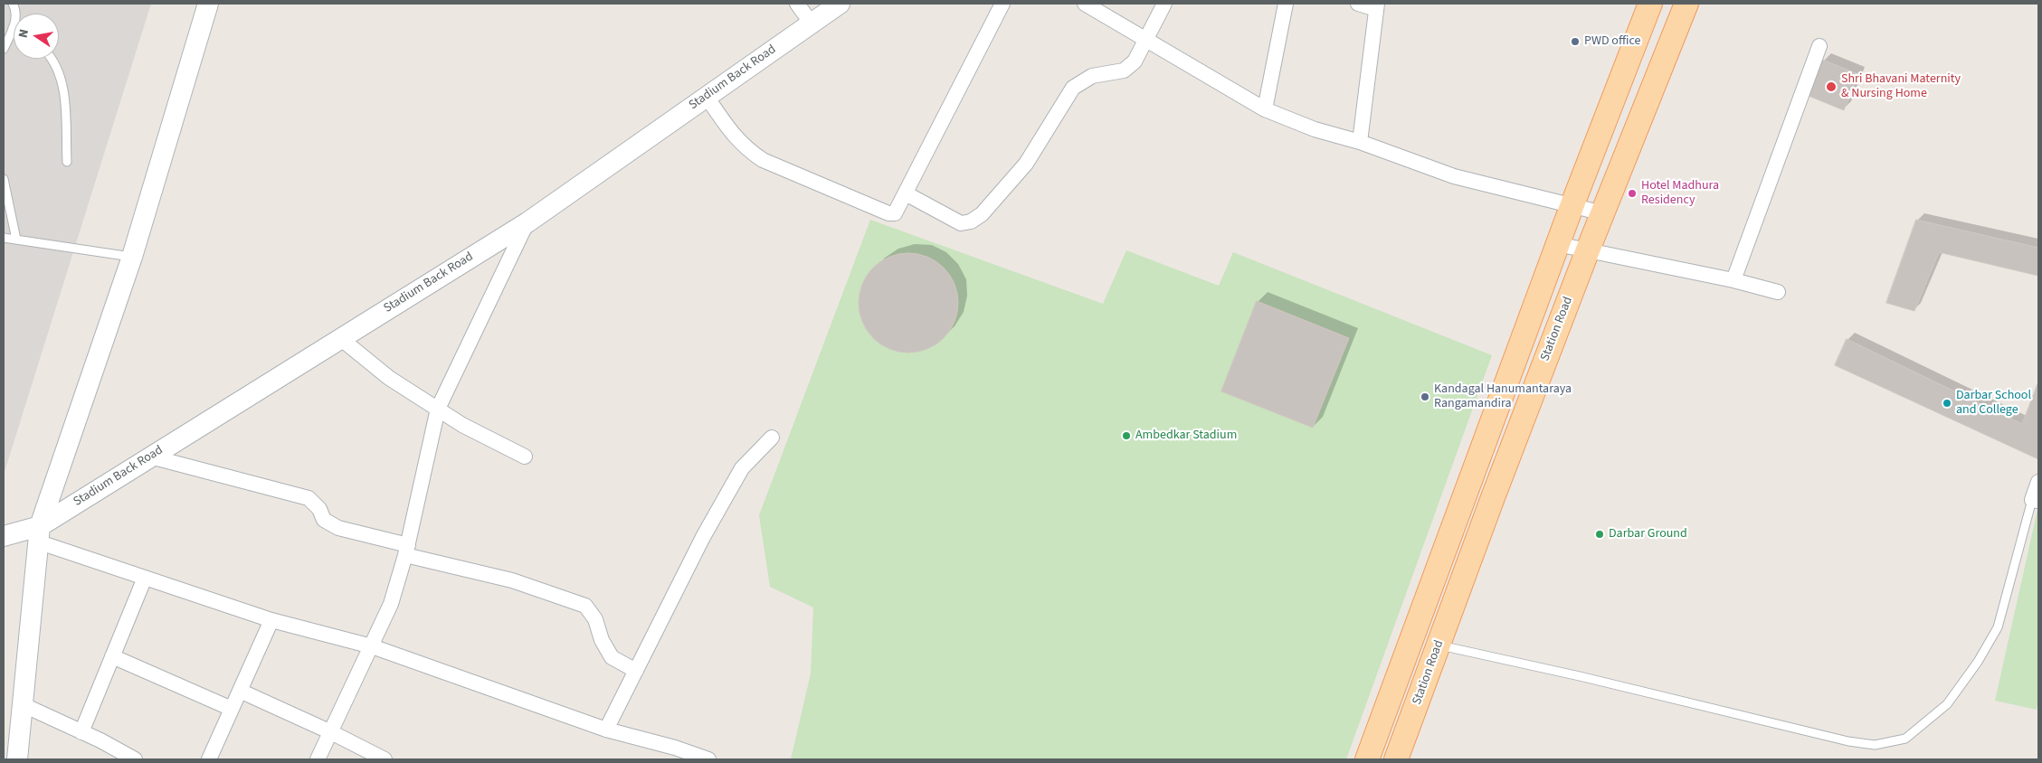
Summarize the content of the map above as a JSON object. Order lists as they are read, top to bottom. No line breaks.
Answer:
{"streets":{"main road":["Station Road"],"street":["Stadium Back Road"]},"places":["PWD office","Shri Bhavani Maternity & Nursing Home","Hotel Madhura Residency","Kandagal Hanumantaraya Rangamandira","Darbar School and College","Ambedkar Stadium","Darbar Ground"],"north":"left"}
